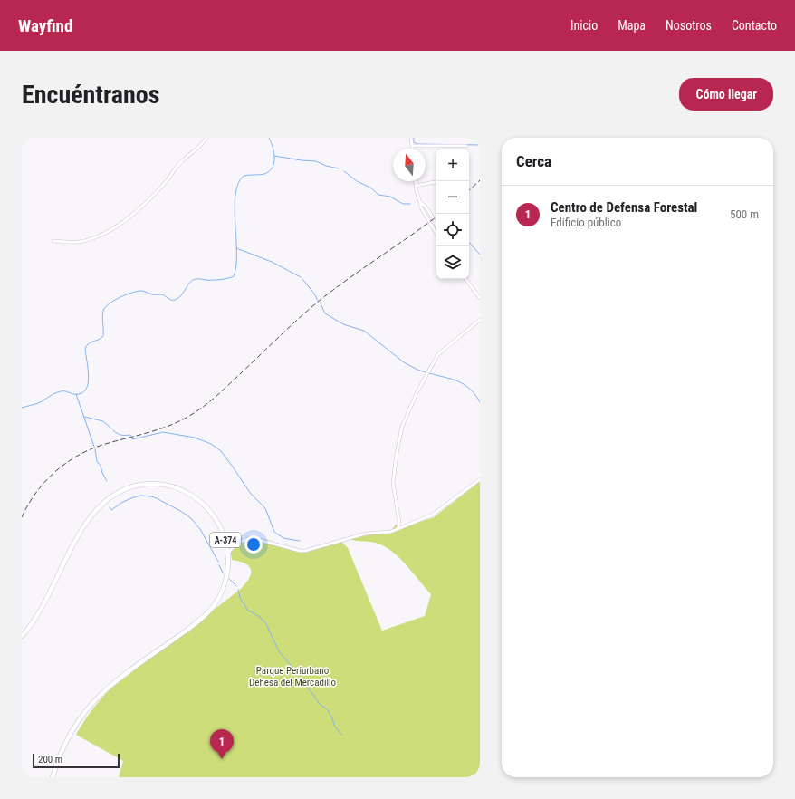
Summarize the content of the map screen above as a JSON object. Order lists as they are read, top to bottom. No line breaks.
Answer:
{"streets":{"main road":["A-374"]},"parks":["Parque Periurbano Dehesa del Mercadillo"],"scale_bar":"200 m","north":"top","page":{"header":"Wayfind","nav":["Inicio","Mapa","Nosotros","Contacto"],"buttons":"Cómo llegar","title":"Encuéntranos","heading":"Cerca","map_buttons":["+","−"],"list":[{"mark":"1","name":"Centro de Defensa Forestal","note":"Edificio público","value":"500 m"}],"pins":"1","scale":"200 m"}}
